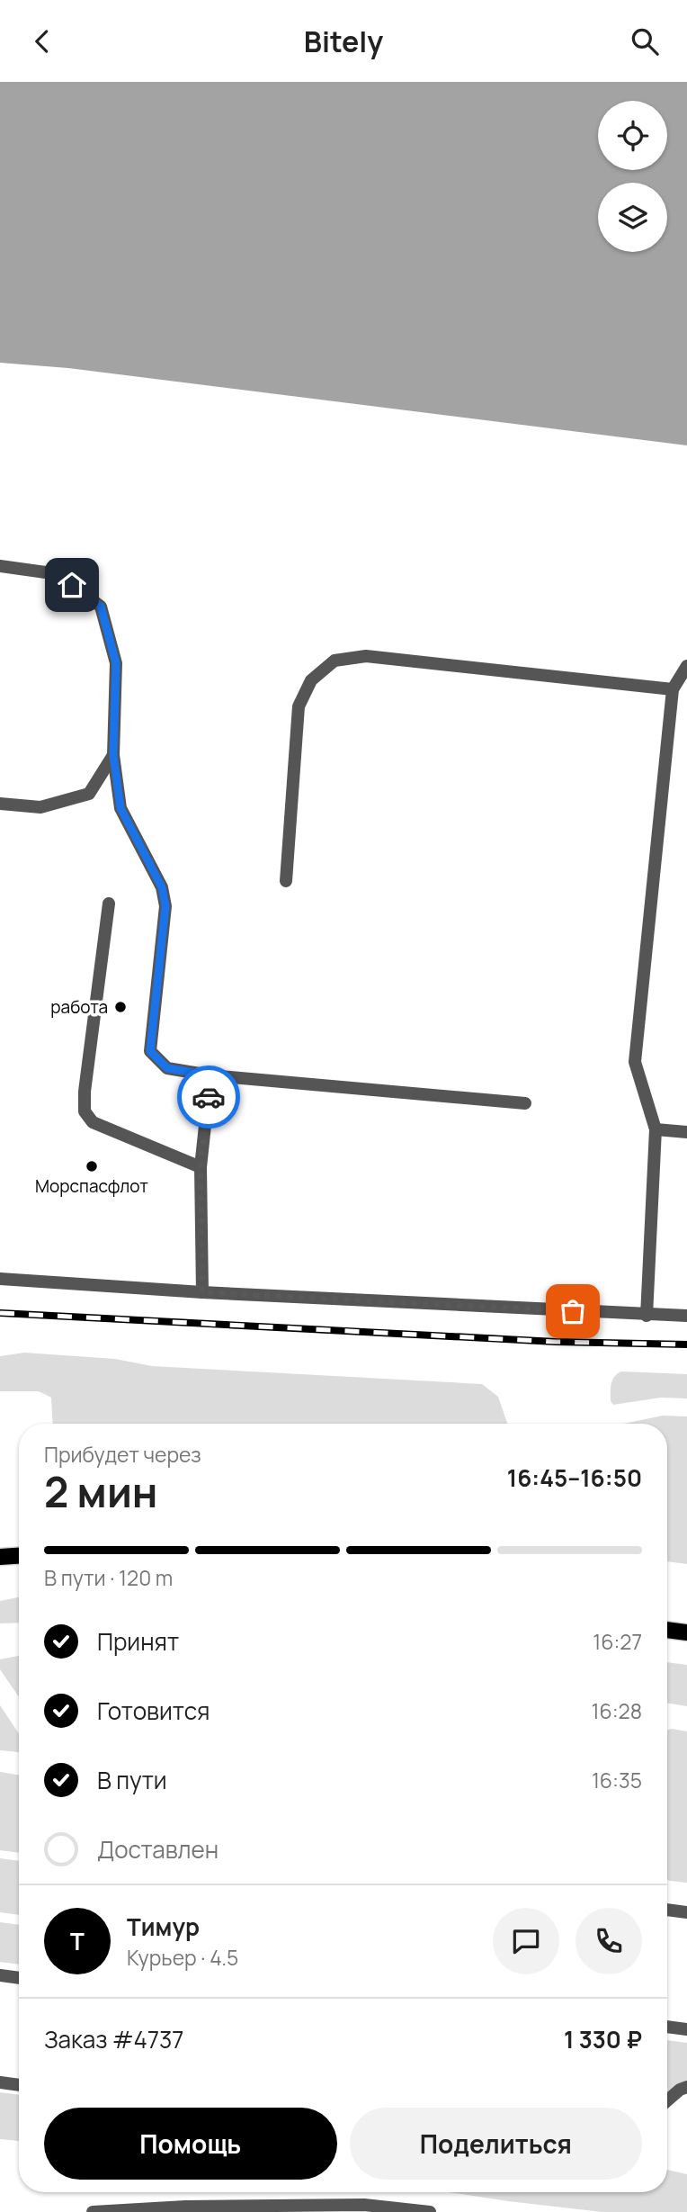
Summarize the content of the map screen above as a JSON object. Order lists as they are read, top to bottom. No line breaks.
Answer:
{"places":["работа","Морспасфлот"],"page":{"header":"Bitely","heading":["2 мин","Прибудет через","16:45–16:50"],"panel":["Тимур","Курьер · 4.5","Заказ #4737","1 330 ₽"],"bar":"В пути · 120 m","list":[["Принят","16:27"],["Готовится","16:28"],["В пути","16:35"],"Доставлен"],"round":"Т","buttons":["Помощь","Поделиться"]}}
